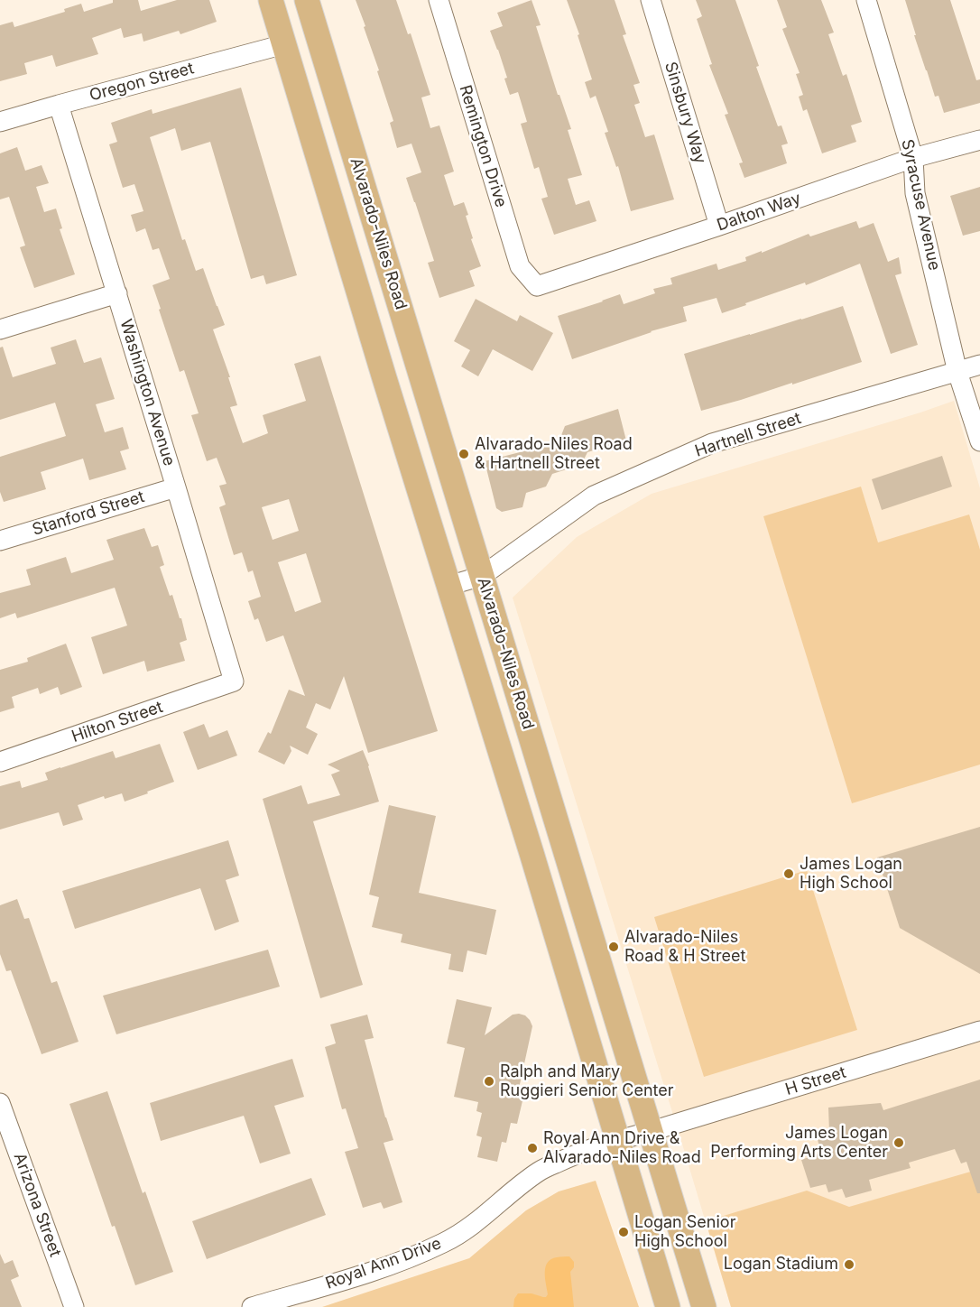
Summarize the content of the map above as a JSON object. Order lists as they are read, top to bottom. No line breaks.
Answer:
{"streets":{"main road":["Alvarado-Niles Road"],"street":["Oregon Street","Sinsbury Way","Remington Drive","Syracuse Avenue","Dalton Way","Washington Avenue","Hartnell Street","Stanford Street","Hilton Street","H Street","Arizona Street","Royal Ann Drive"]},"crossings":[["Oregon Street","Alvarado-Niles Road"],["Oregon Street","Washington Avenue"],["Sinsbury Way","Dalton Way"],["Remington Drive","Dalton Way"],["Syracuse Avenue","Dalton Way"],["Syracuse Avenue","Hartnell Street"],["Alvarado-Niles Road","Hartnell Street"],["Alvarado-Niles Road","H Street"],["Alvarado-Niles Road","Royal Ann Drive"],["Washington Avenue","Stanford Street"],["Washington Avenue","Hilton Street"],["H Street","Royal Ann Drive"]],"places":["Alvarado-Niles Road & Hartnell Street","James Logan High School","Alvarado-Niles Road & H Street","Ralph and Mary Ruggieri Senior Center","James Logan Performing Arts Center","Royal Ann Drive & Alvarado-Niles Road","Logan Senior High School","Logan Stadium"]}
